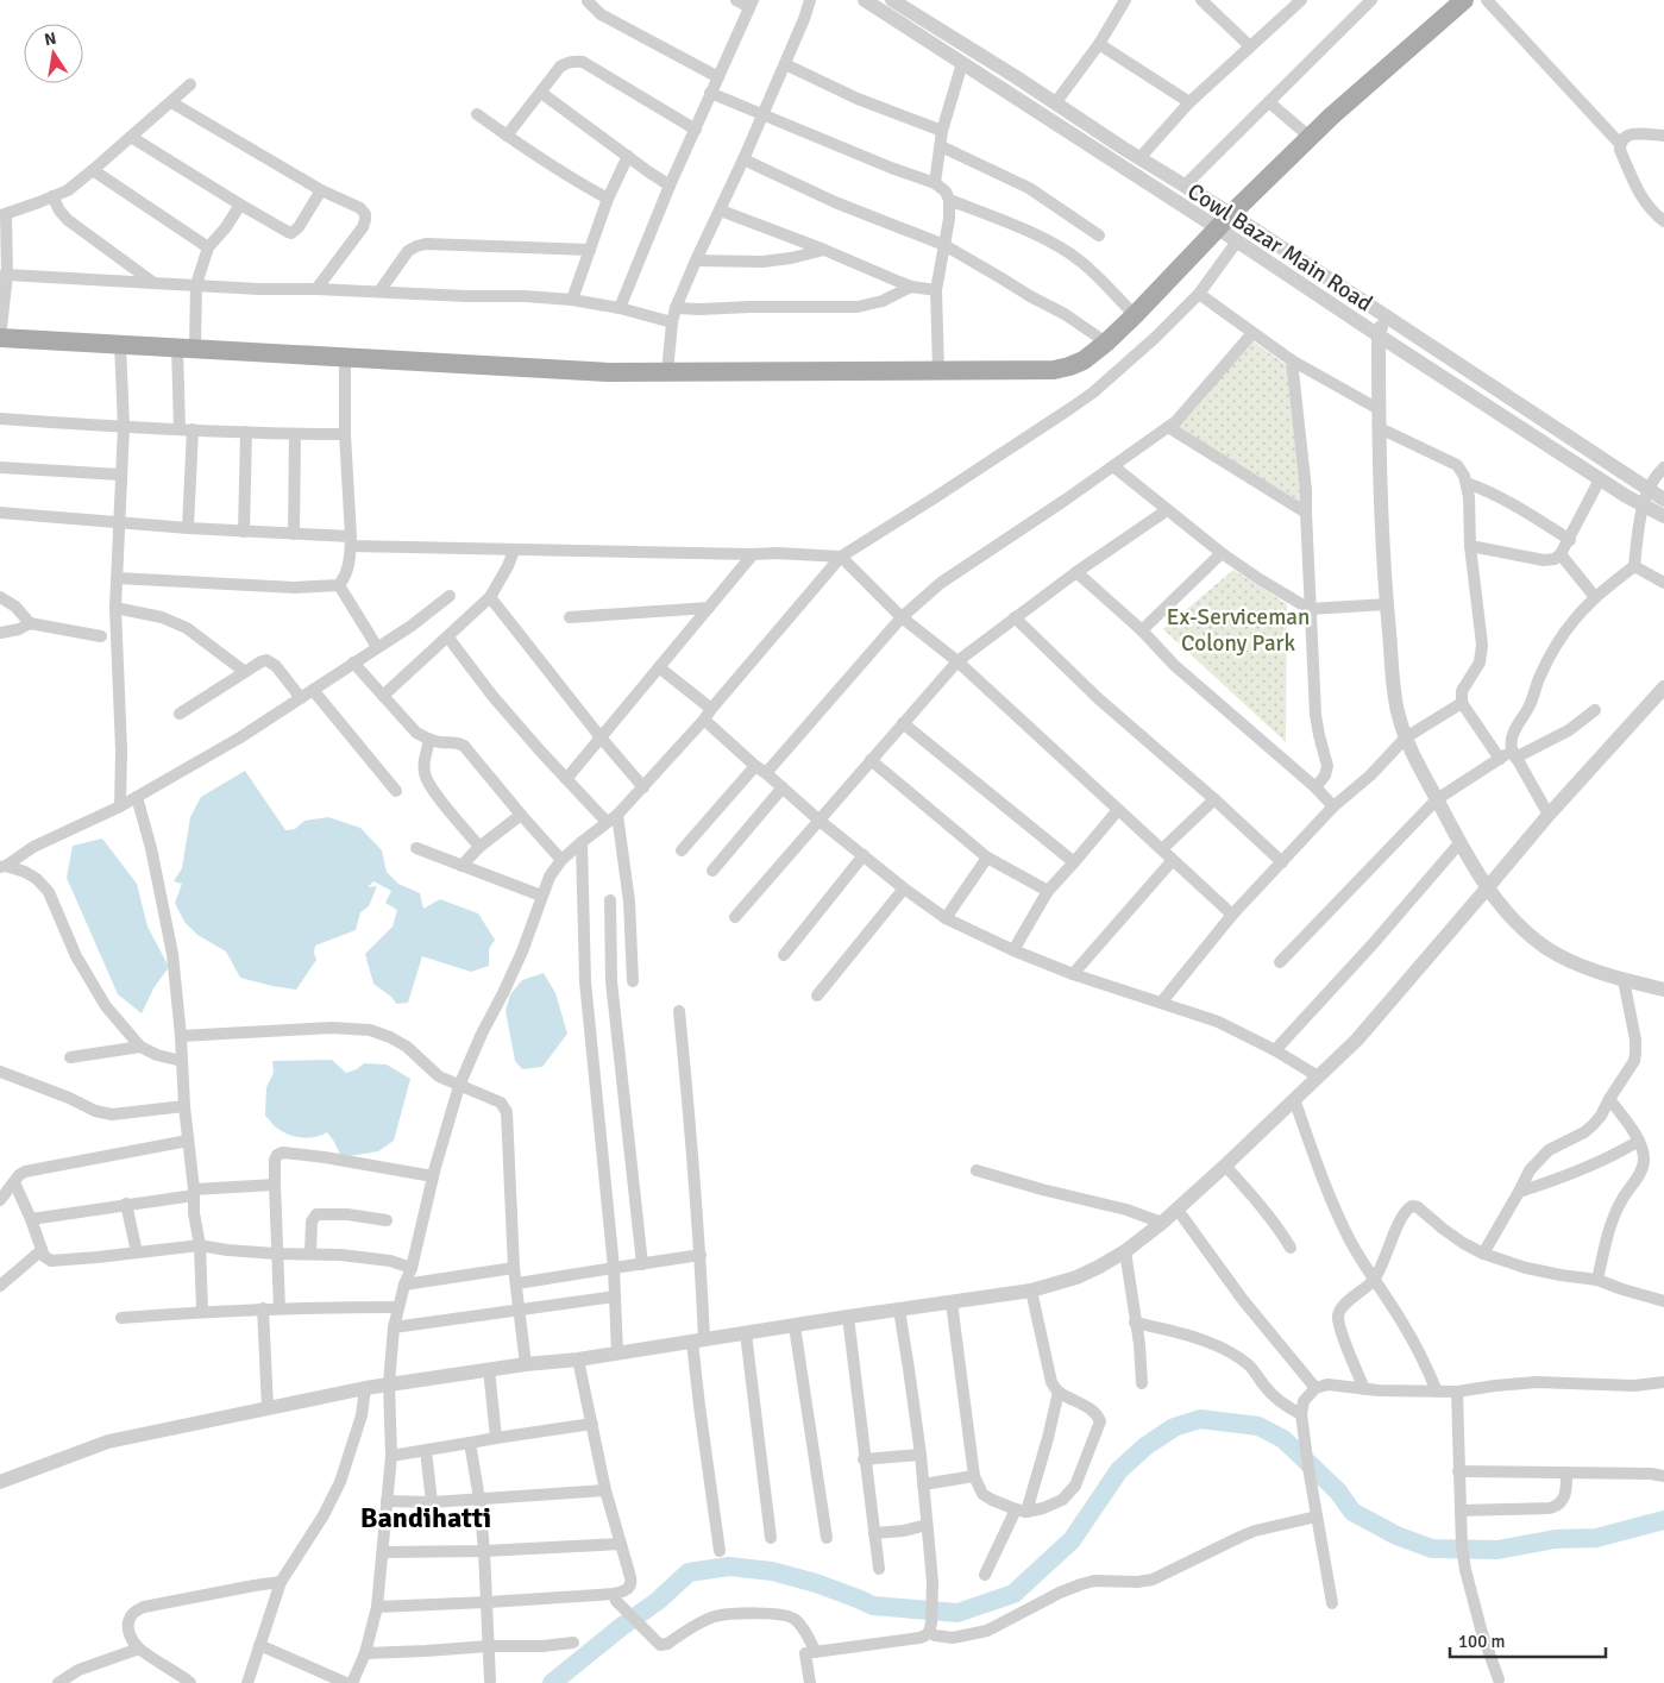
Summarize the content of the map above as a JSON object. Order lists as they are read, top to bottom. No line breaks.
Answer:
{"streets":{"street":["Cowl Bazar Main Road"]},"districts":["Bandihatti"],"parks":["Ex-Serviceman Colony Park"],"scale_bar":"100 m","north":"top"}
